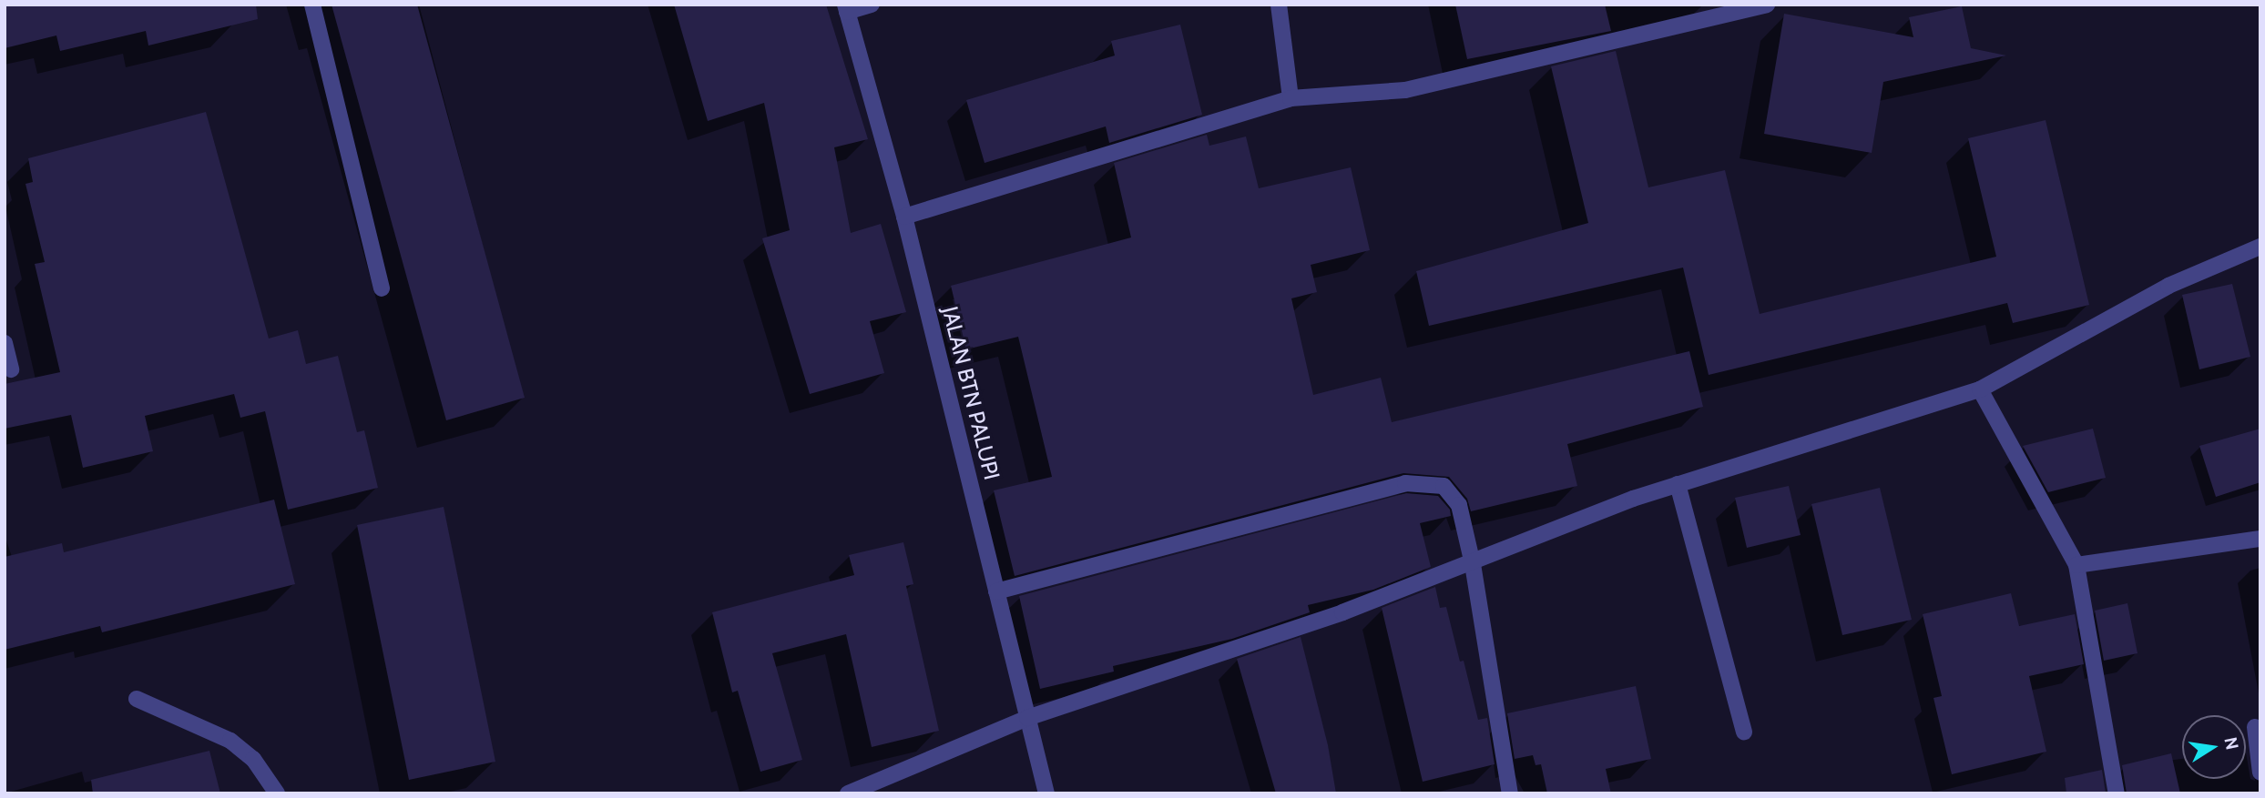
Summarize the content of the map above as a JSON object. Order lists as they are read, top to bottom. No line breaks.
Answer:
{"streets":{"street":["JALAN BTN PALUPI"]},"north":"right"}
